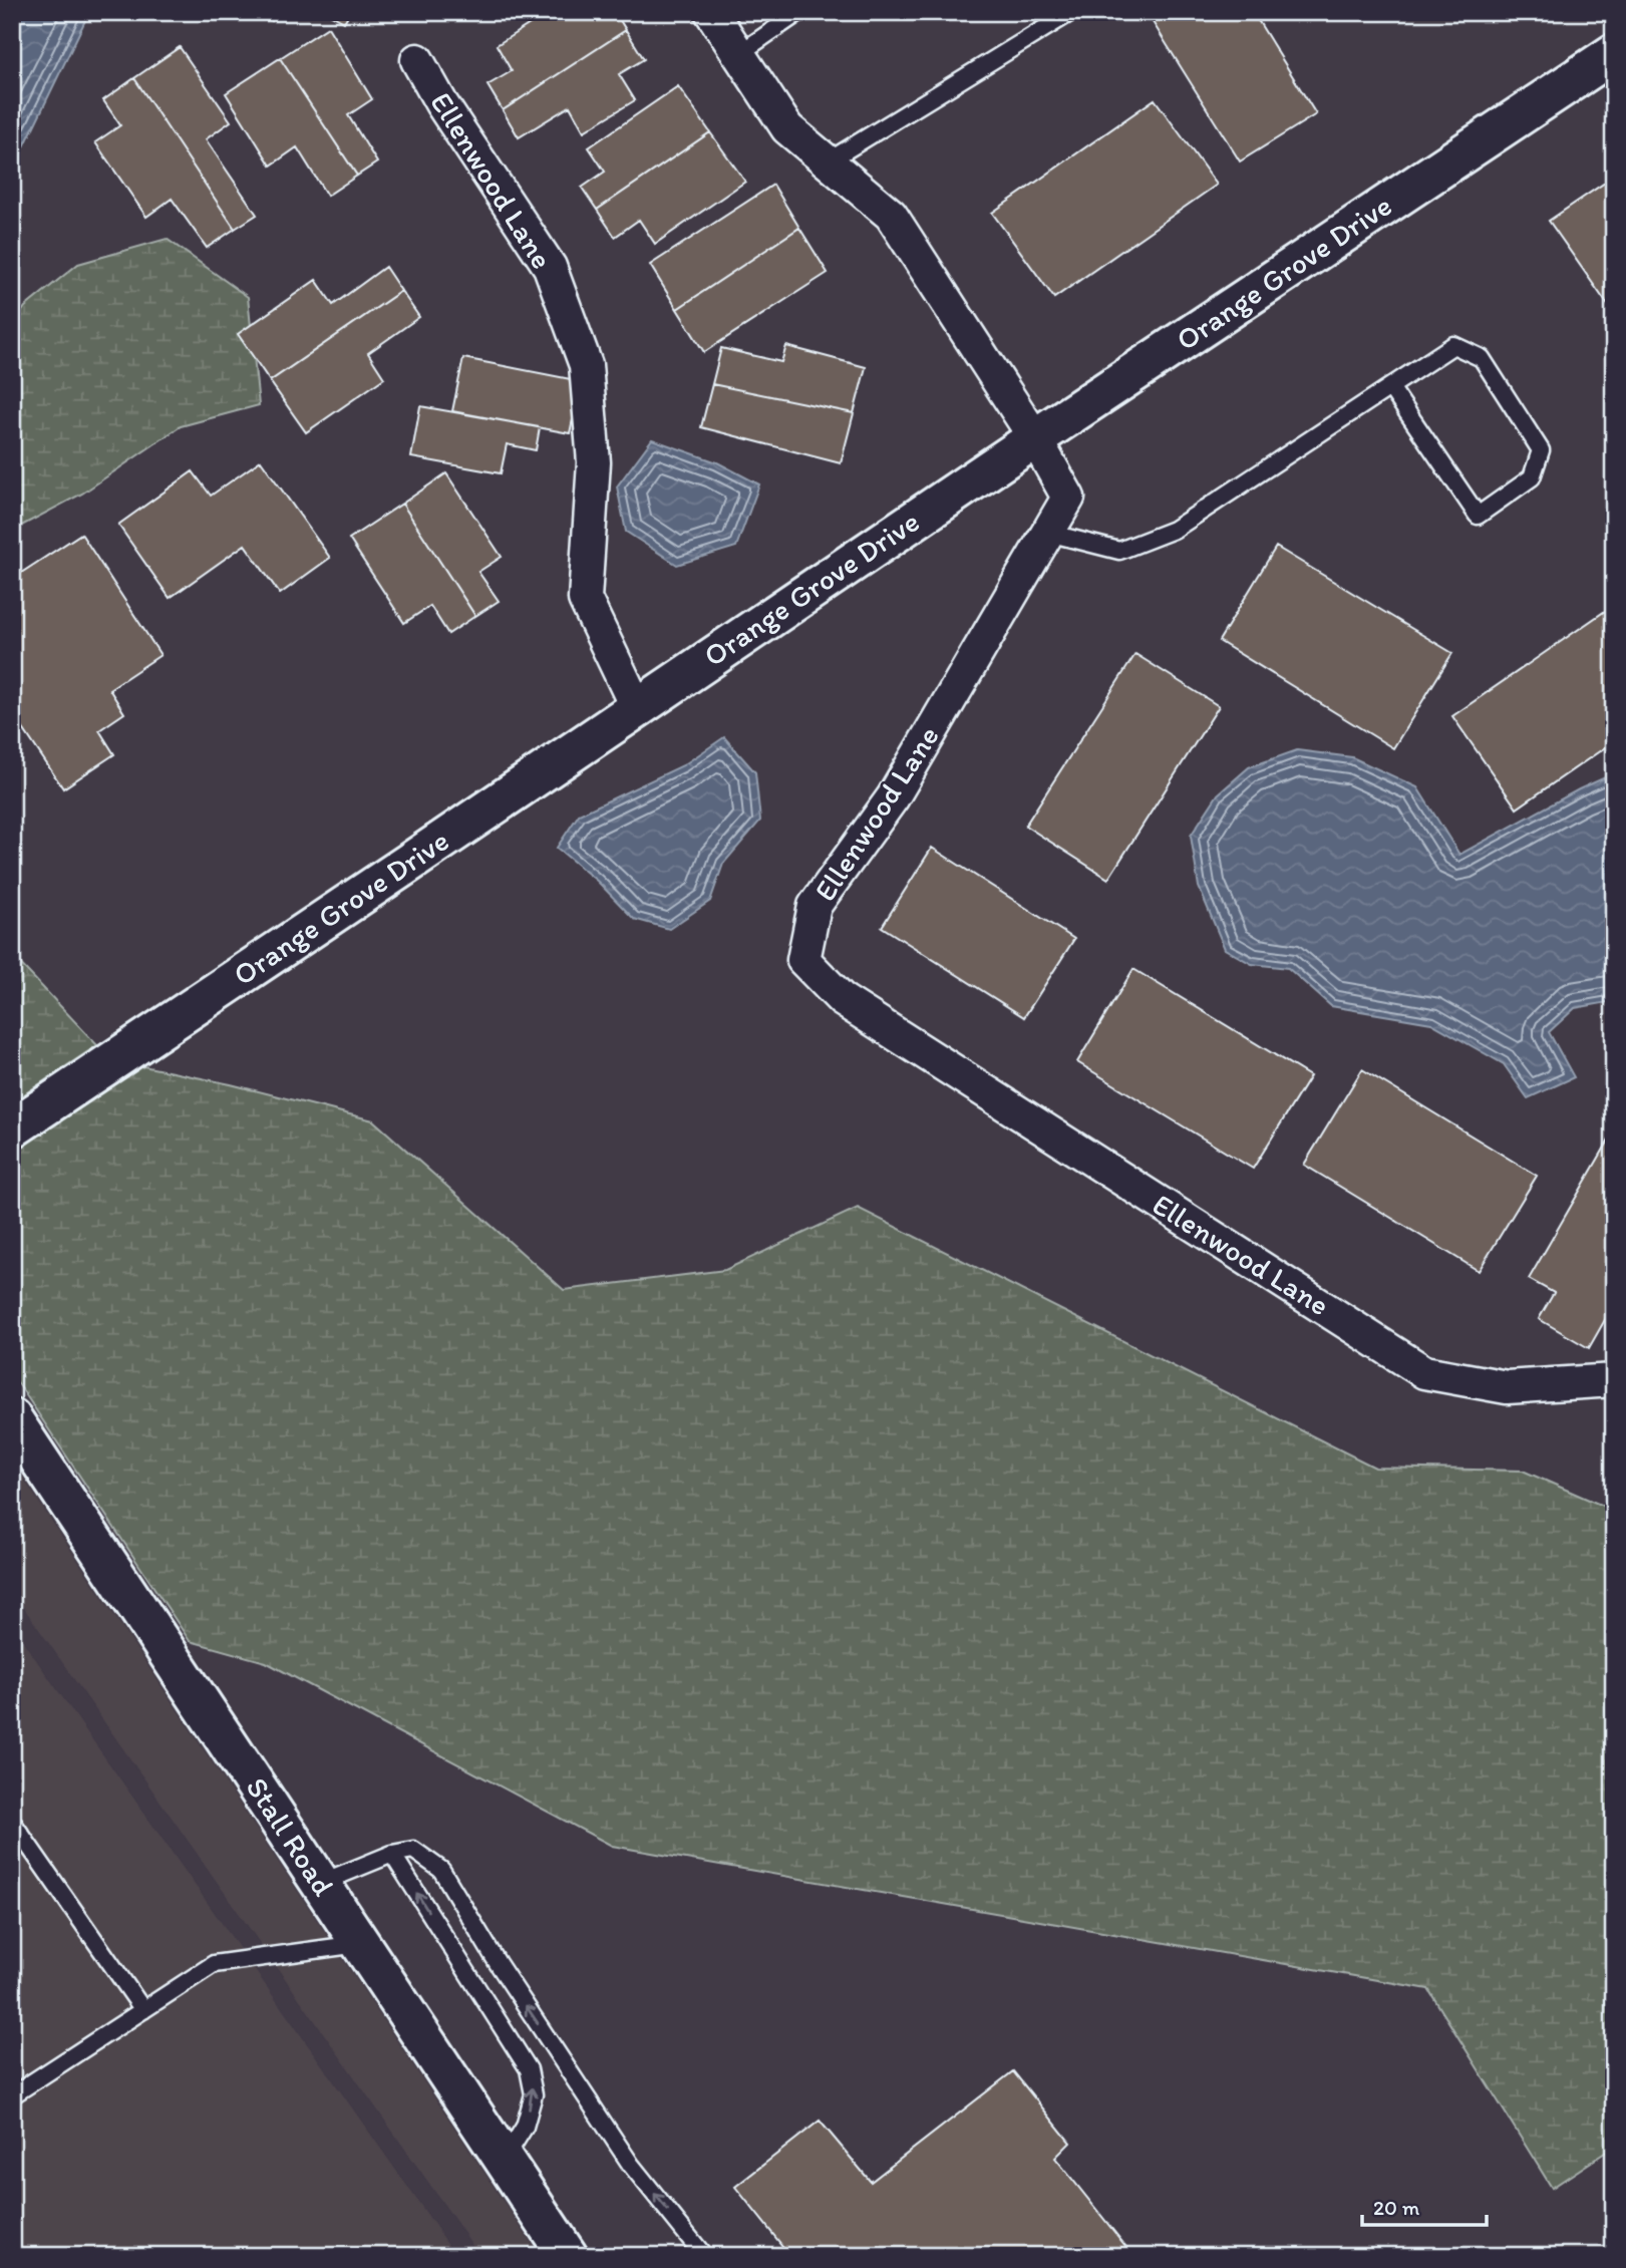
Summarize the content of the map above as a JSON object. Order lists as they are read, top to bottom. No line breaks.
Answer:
{"streets":{"street":["Ellenwood Lane","Orange Grove Drive","Stall Road"]},"crossings":[["Ellenwood Lane","Orange Grove Drive"]],"scale_bar":"20 m"}
